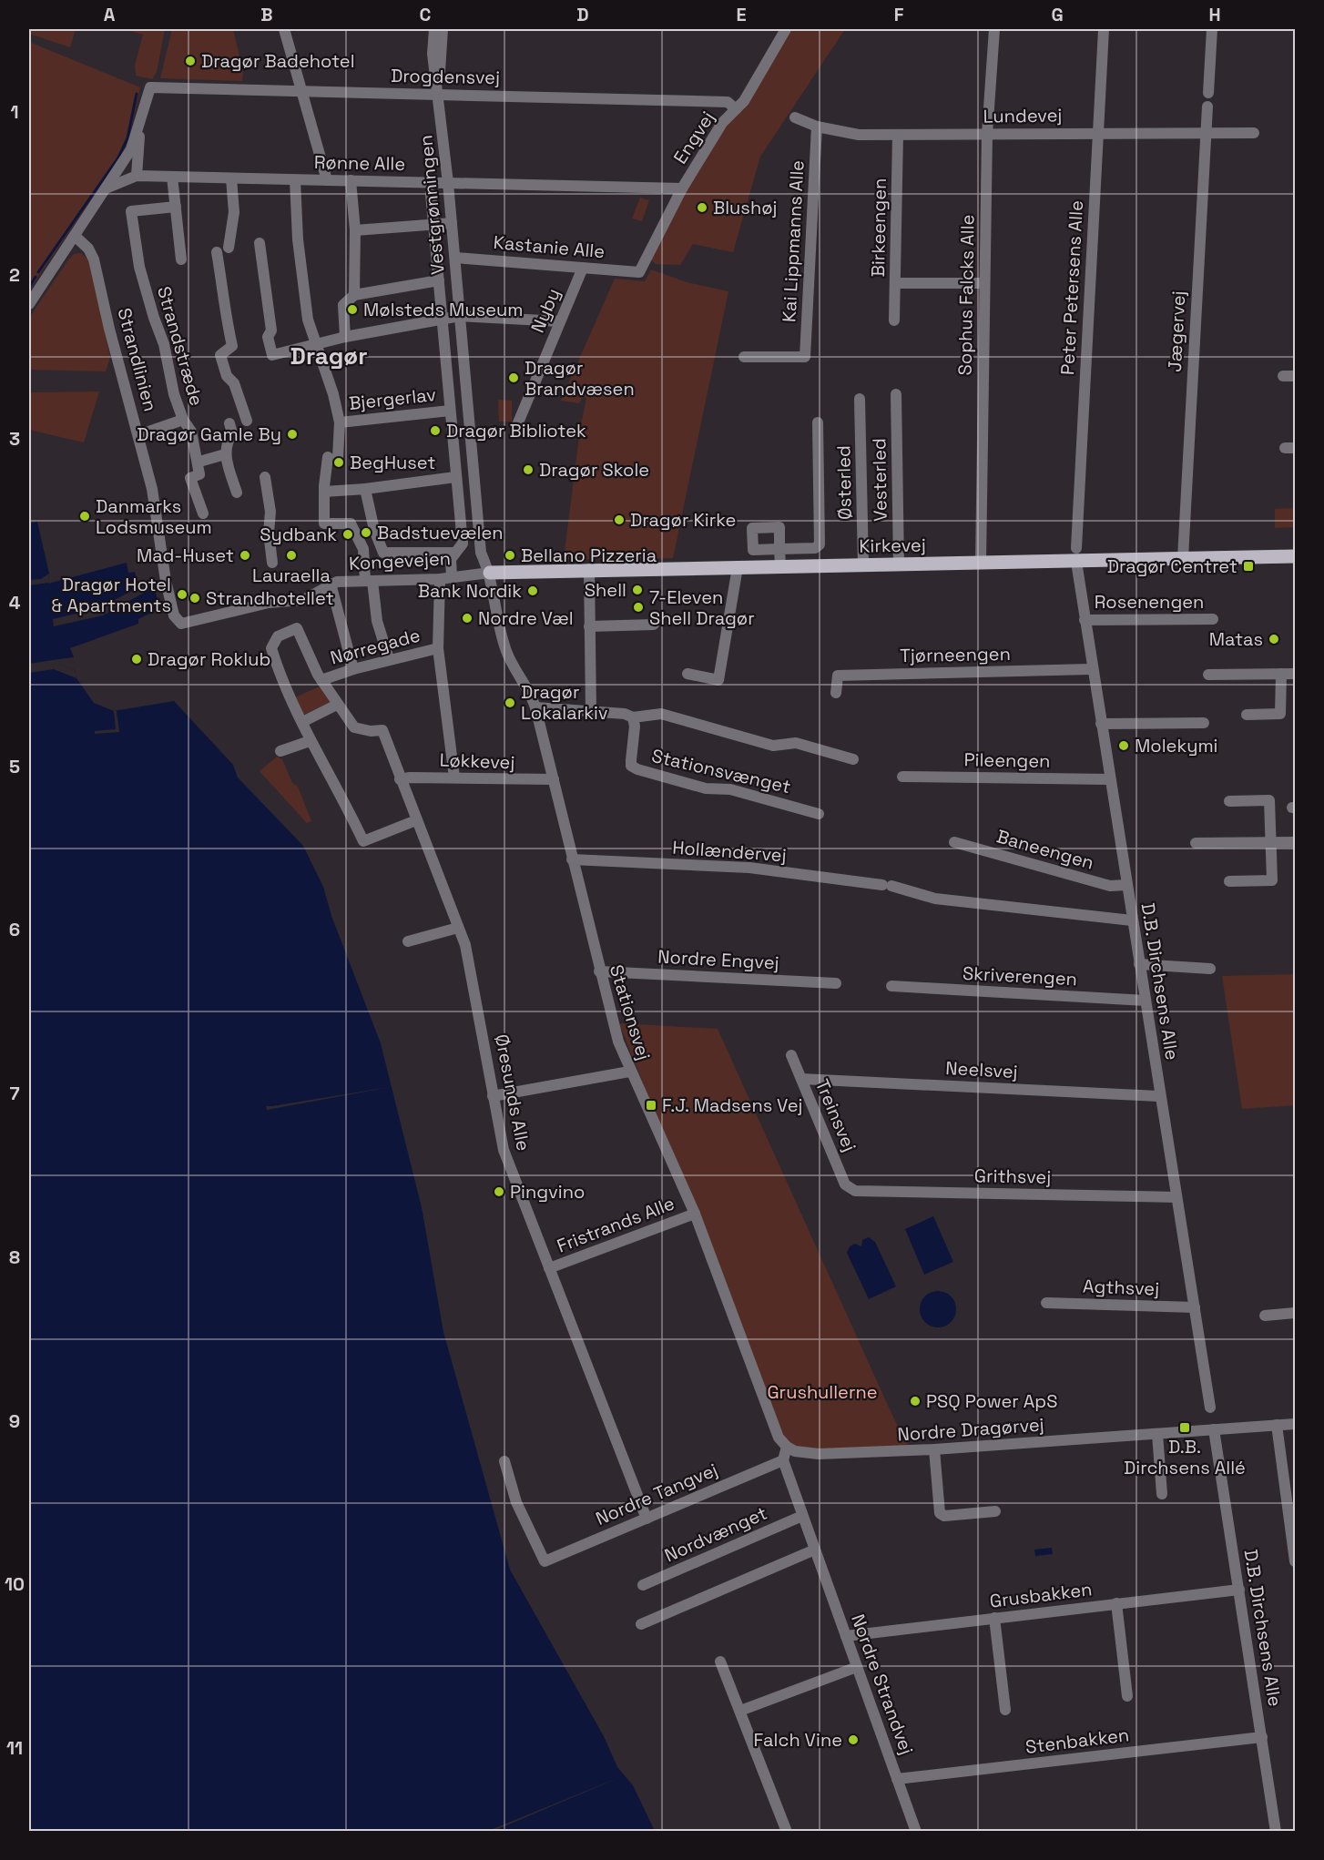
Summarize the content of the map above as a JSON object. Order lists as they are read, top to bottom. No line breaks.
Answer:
{"streets":{"main road":["Kirkevej"],"street":["Drogdensvej","Lundevej","Engvej","Rønne Alle","Vestgrønningen","Birkeengen","Kai Lippmanns Alle","Kastanie Alle","Peter Petersens Alle","Sophus Falcks Alle","Nyby","Jægervej","Strandstræde","Strandlinien","Bjergerlav","Vesterled","Østerled","Kongevejen","Rosenengen","Nørregade","Tjørneengen","Pileengen","Løkkevej","Stationsvænget","Baneengen","Hollændervej","Nordre Engvej","Skriverengen","D.B. Dirchsens Alle","Stationsvej","Neelsvej","Øresunds Alle","Treinsvej","Grithsvej","Fristrands Alle","Agthsvej","Nordre Dragørvej","Nordre Tangvej","Nordvænget","Grusbakken","Nordre Strandvej","Stenbakken"]},"crossings":[["Drogdensvej","Engvej"],["Drogdensvej","Vestgrønningen"],["Lundevej","Birkeengen"],["Lundevej","Kai Lippmanns Alle"],["Lundevej","Peter Petersens Alle"],["Lundevej","Sophus Falcks Alle"],["Lundevej","Jægervej"],["Engvej","Rønne Alle"],["Engvej","Kastanie Alle"],["Rønne Alle","Vestgrønningen"],["Vestgrønningen","Kastanie Alle"],["Vestgrønningen","Bjergerlav"],["Vestgrønningen","Kirkevej"],["Vestgrønningen","Kongevejen"],["Vestgrønningen","Nørregade"],["Vestgrønningen","Løkkevej"],["Vestgrønningen","Stationsvej"],["Kastanie Alle","Nyby"],["Peter Petersens Alle","Kirkevej"],["Peter Petersens Alle","D.B. Dirchsens Alle"],["Sophus Falcks Alle","Kirkevej"],["Jægervej","Kirkevej"],["Strandlinien","Kongevejen"],["Vesterled","Kirkevej"],["Østerled","Kirkevej"],["Kirkevej","Kongevejen"],["Kirkevej","D.B. Dirchsens Alle"],["Kirkevej","Stationsvej"],["Kongevejen","Stationsvej"],["Rosenengen","D.B. Dirchsens Alle"],["Tjørneengen","D.B. Dirchsens Alle"],["Pileengen","D.B. Dirchsens Alle"],["Løkkevej","Stationsvej"],["Løkkevej","Øresunds Alle"],["Baneengen","D.B. Dirchsens Alle"],["Hollændervej","D.B. Dirchsens Alle"],["Hollændervej","Stationsvej"],["Nordre Engvej","Stationsvej"],["Skriverengen","D.B. Dirchsens Alle"],["D.B. Dirchsens Alle","Neelsvej"],["D.B. Dirchsens Alle","Grithsvej"],["D.B. Dirchsens Alle","Agthsvej"],["D.B. Dirchsens Alle","Nordre Dragørvej"],["D.B. Dirchsens Alle","Grusbakken"],["D.B. Dirchsens Alle","Stenbakken"],["Stationsvej","Fristrands Alle"],["Stationsvej","Nordre Dragørvej"],["Neelsvej","Treinsvej"],["Øresunds Alle","Fristrands Alle"],["Øresunds Alle","Nordre Tangvej"],["Treinsvej","Grithsvej"],["Nordre Tangvej","Nordre Strandvej"],["Nordvænget","Nordre Strandvej"],["Grusbakken","Nordre Strandvej"],["Nordre Strandvej","Stenbakken"]],"districts":["Dragør"],"parks":["Grushullerne"],"places":{"other":["Dragør Badehotel","Blushøj","Mølsteds Museum","Dragør Brandvæsen","Dragør Bibliotek","Dragør Gamle By","BegHuset","Dragør Skole","Danmarks Lodsmuseum","Dragør Kirke","Badstuevælen","Sydbank","Mad-Huset","Lauraella","Bellano Pizzeria","Shell","Bank Nordik","Dragør Hotel & Apartments","Strandhotellet","7-Eleven Shell Dragør","Nordre Væl","Matas","Dragør Roklub","Dragør Lokalarkiv","Molekymi","Pingvino","PSQ Power ApS","Falch Vine"],"transit":["Dragør Centret","F.J. Madsens Vej","D.B. Dirchsens Allé"]},"grid":{"columns":["A","B","C","D","E","F","G","H"],"rows":["1","2","3","4","5","6","7","8","9","10","11"]}}
